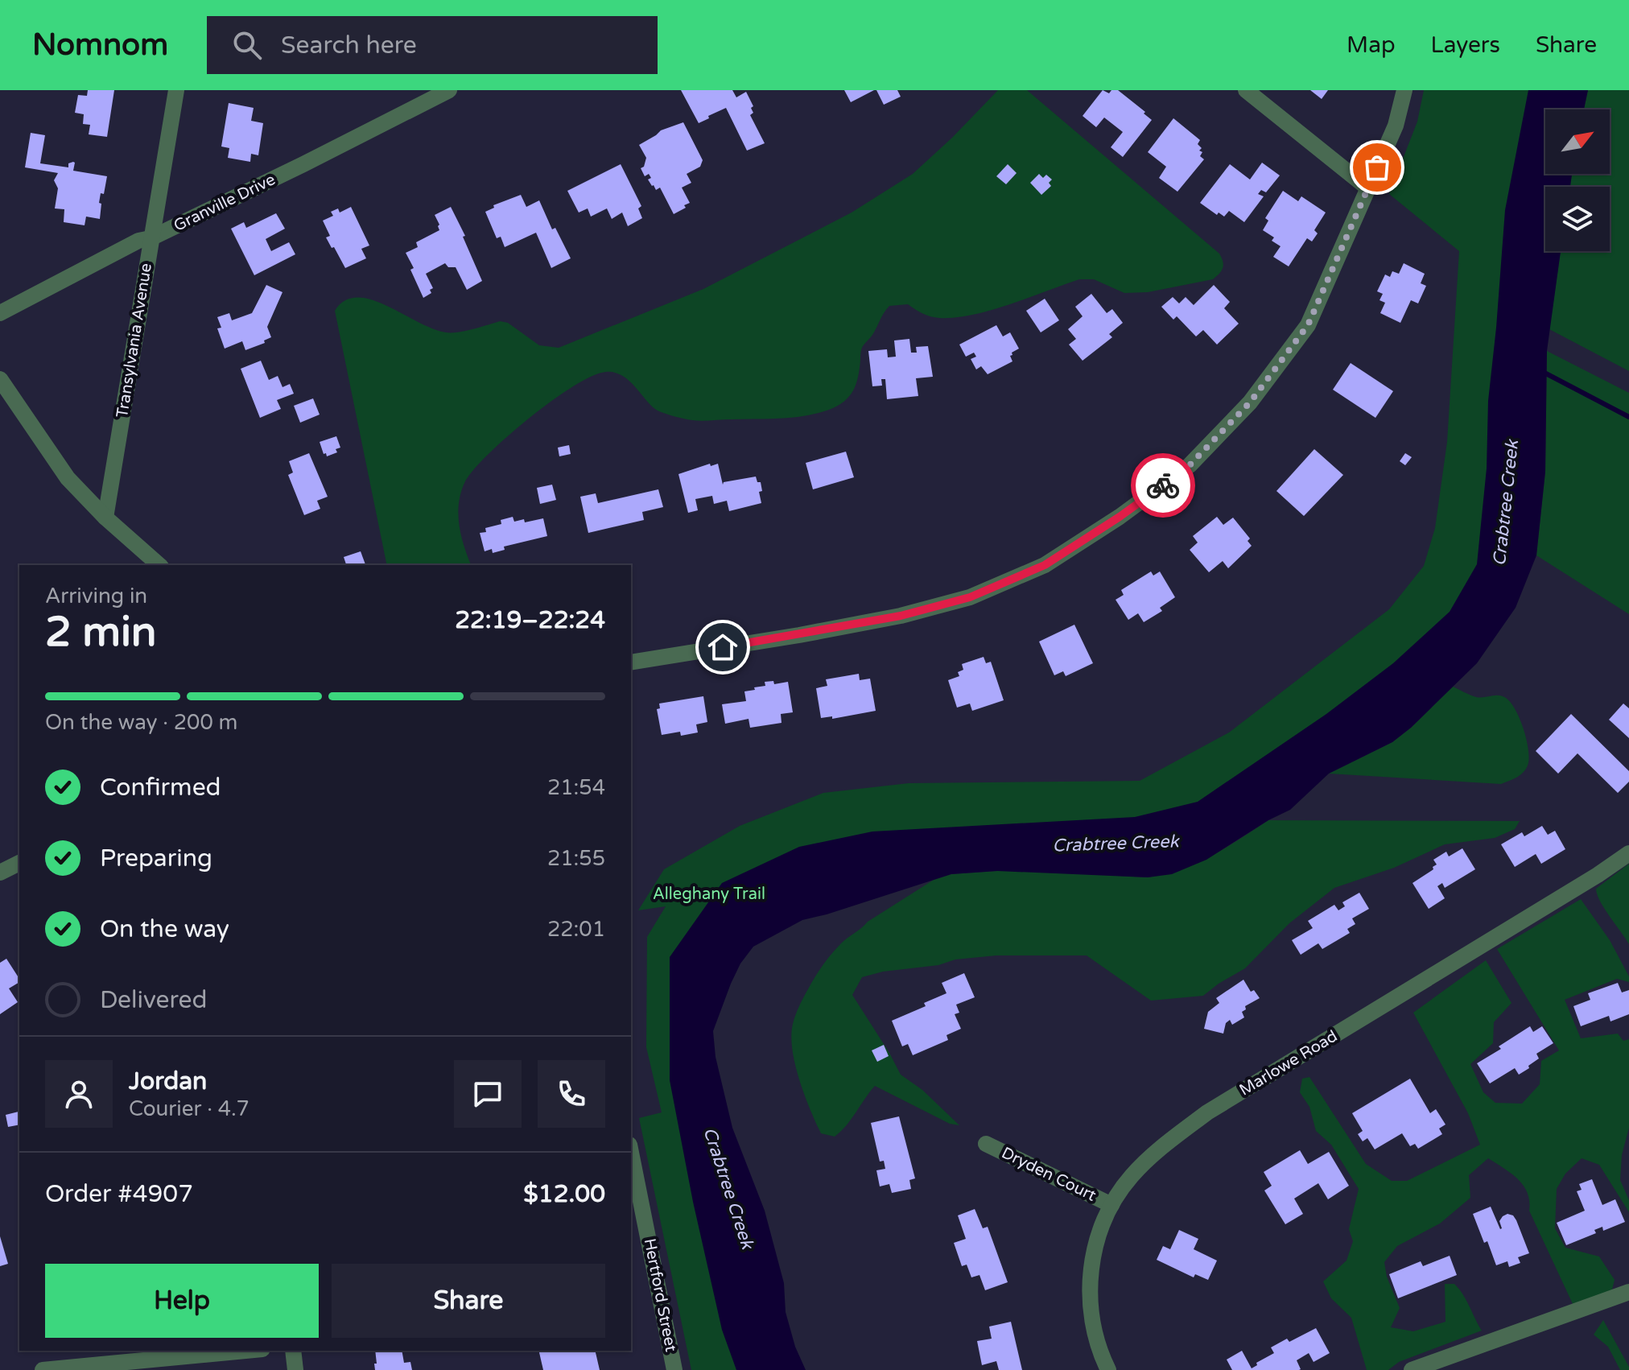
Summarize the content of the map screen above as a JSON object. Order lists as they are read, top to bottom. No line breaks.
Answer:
{"streets":{"street":["Granville Drive","Transylvania Avenue","Marlowe Road","Dryden Court","Hertford Street"]},"crossings":[["Granville Drive","Transylvania Avenue"],["Marlowe Road","Dryden Court"]],"water":["Crabtree Creek"],"parks":["Alleghany Trail"],"north":"top right","page":{"header":"Nomnom","search":"Search here","nav":["Map","Layers","Share"],"heading":["2 min","Arriving in","22:19–22:24"],"panel":["Jordan","Courier · 4.7","Order #4907","$12.00"],"bar":"On the way · 200 m","list":[["Confirmed","21:54"],["Preparing","21:55"],["On the way","22:01"],"Delivered"],"buttons":["Help","Share"]}}
